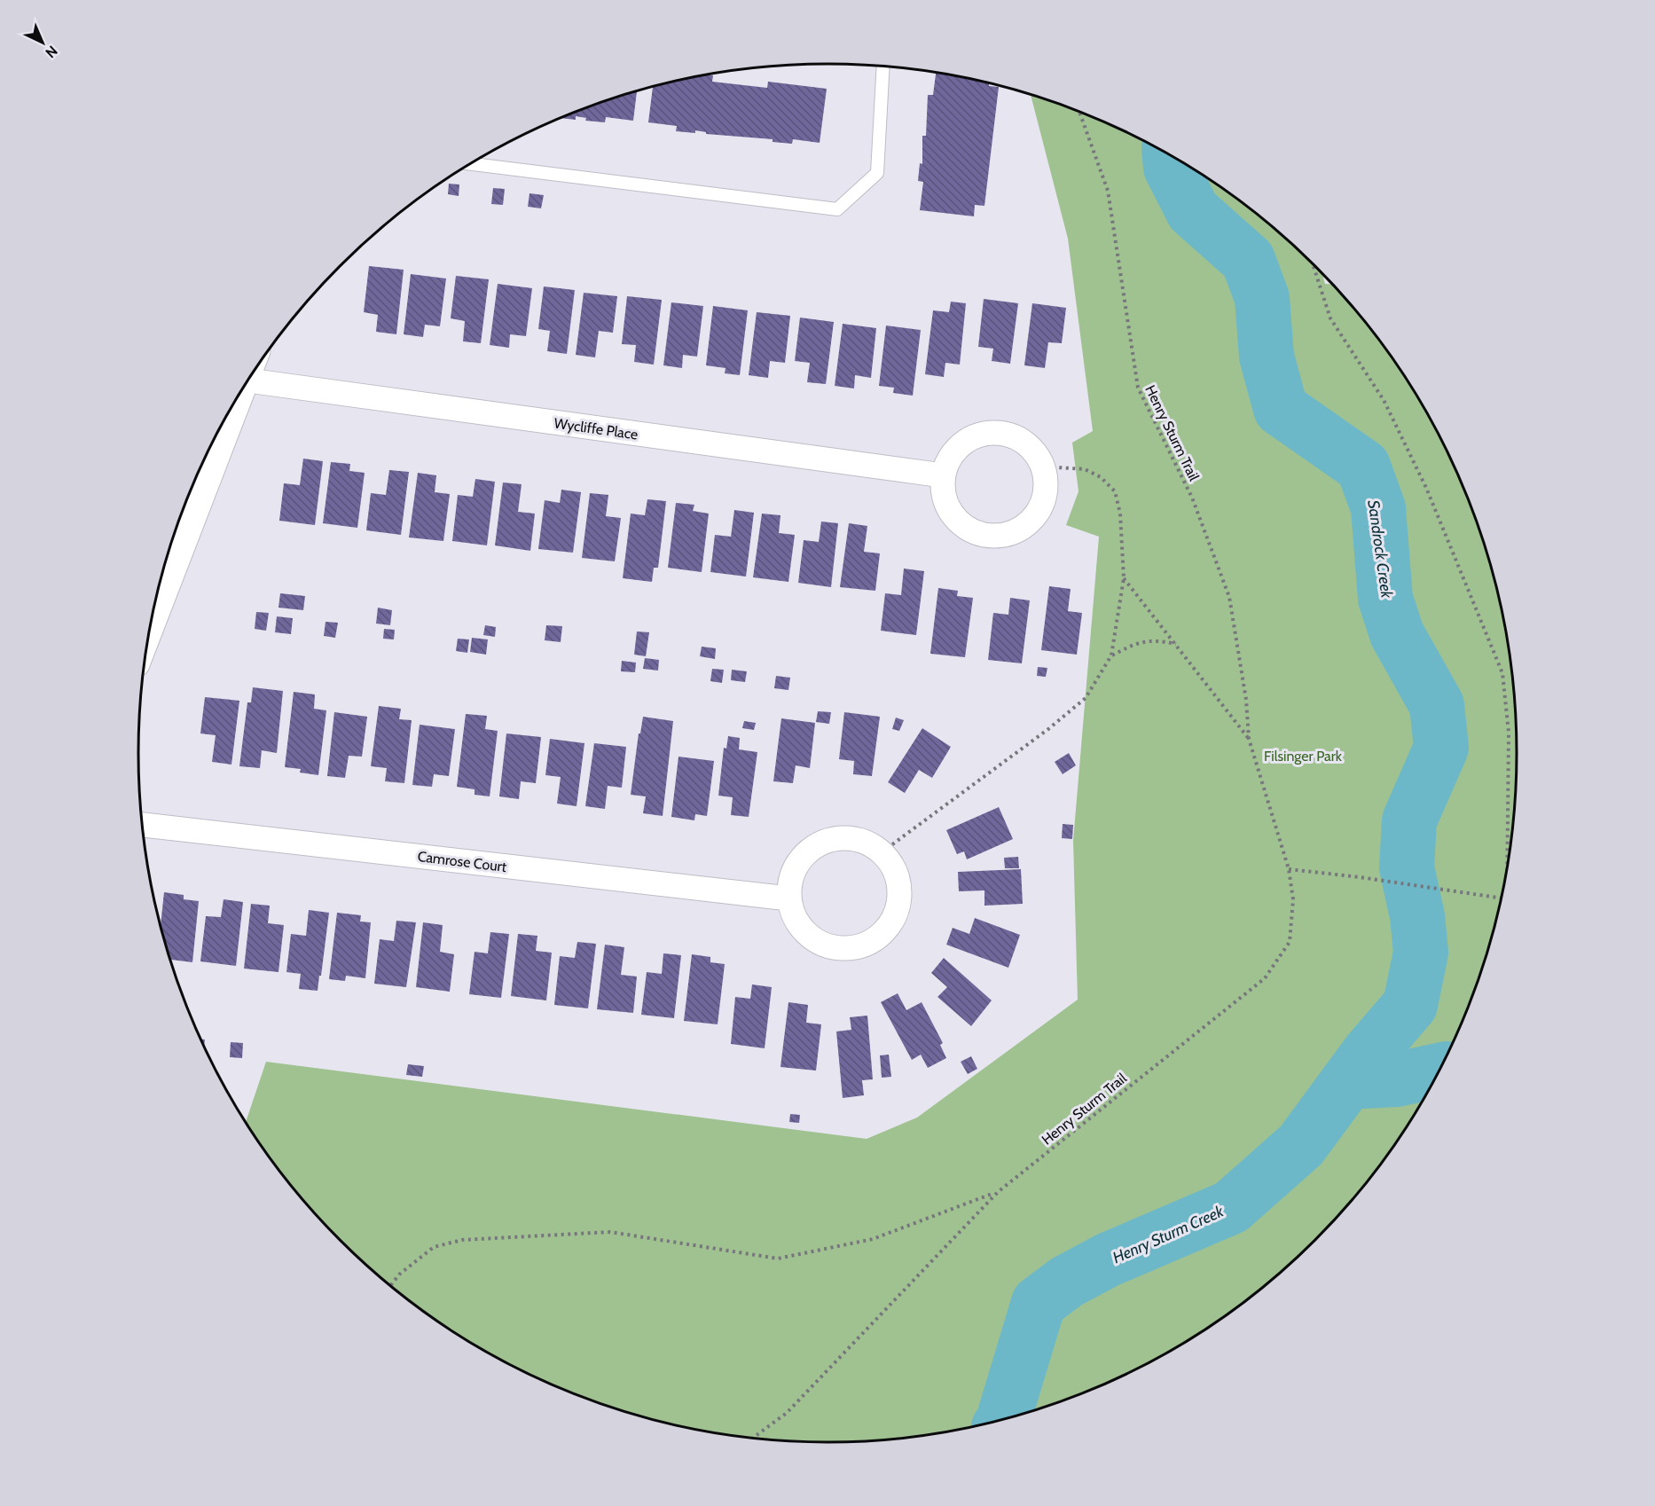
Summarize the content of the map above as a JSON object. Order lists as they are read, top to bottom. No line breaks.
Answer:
{"streets":{"street":["Wycliffe Place","Camrose Court"],"path":["Henry Sturm Trail"]},"water":["Sandrock Creek","Henry Sturm Creek"],"parks":["Filsinger Park"],"north":"bottom right"}
